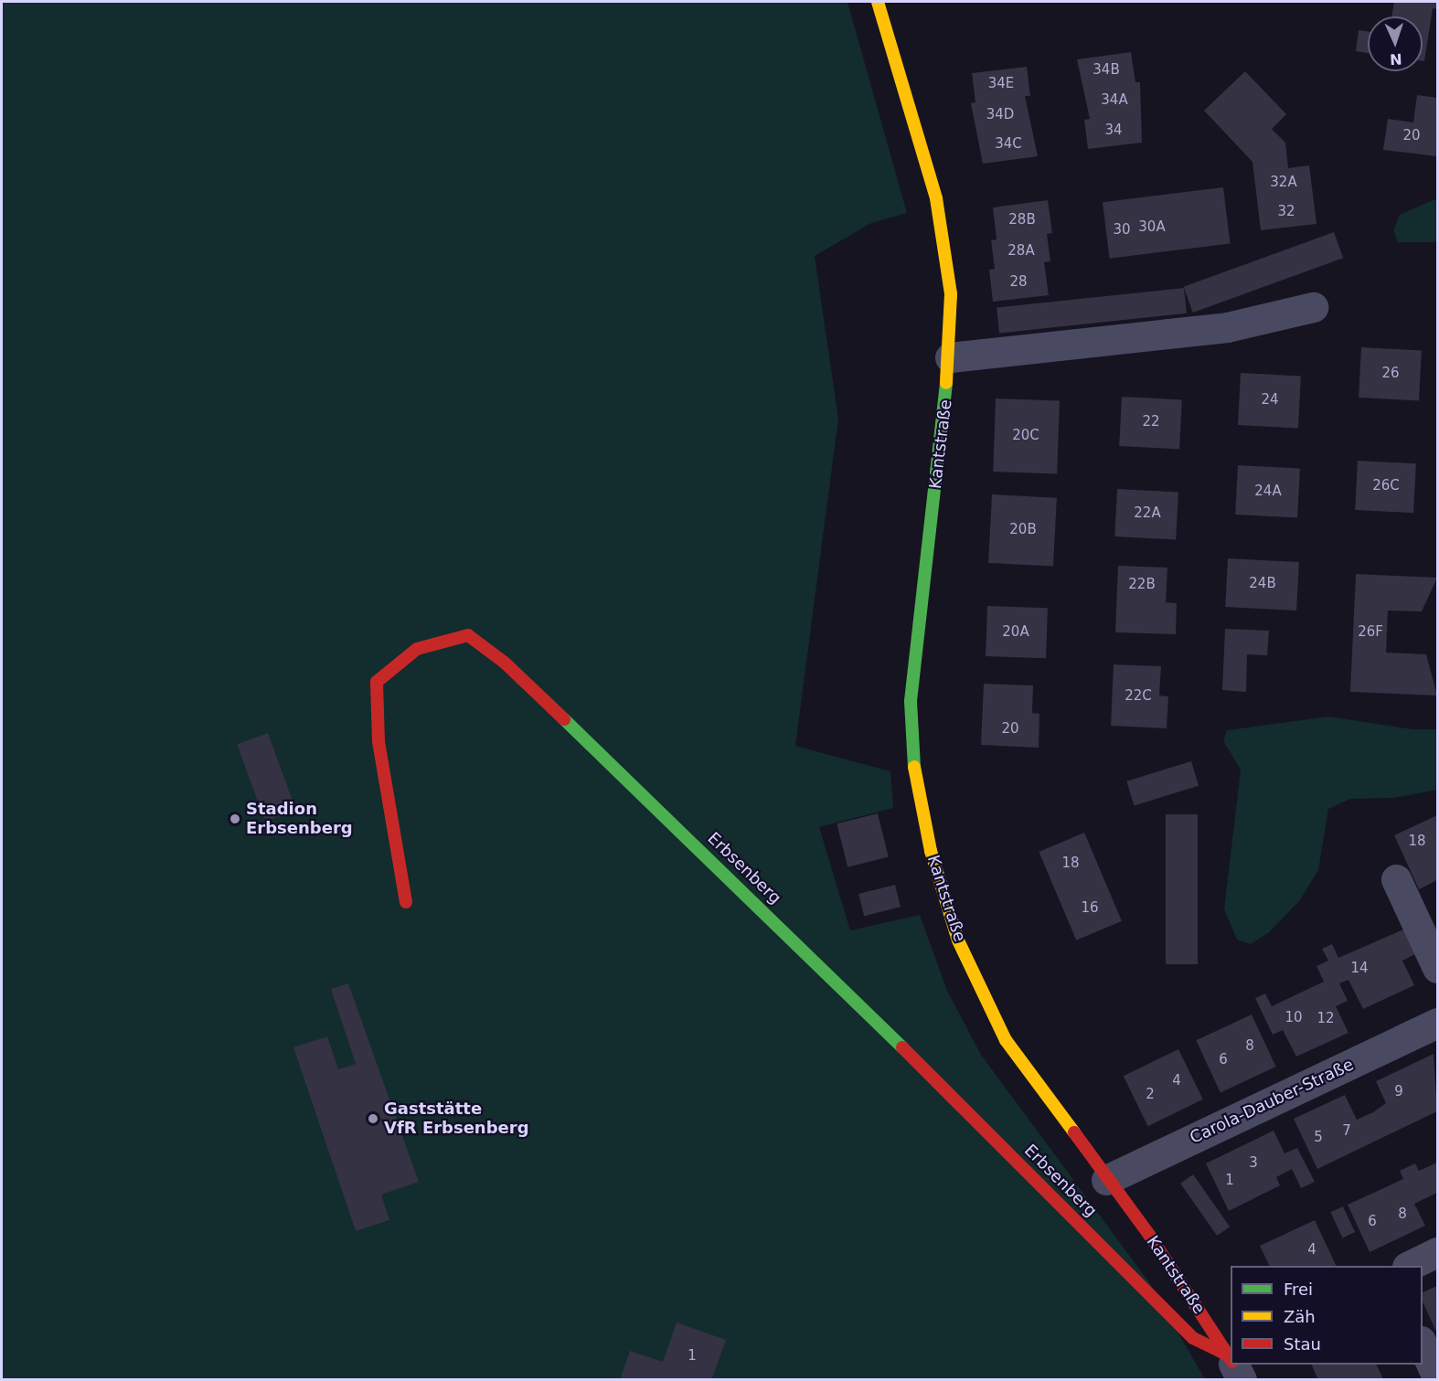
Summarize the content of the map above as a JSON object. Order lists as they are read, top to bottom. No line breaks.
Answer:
{"streets":{"street":["Kantstraße","Erbsenberg","Carola-Dauber-Straße"]},"crossings":[["Kantstraße","Carola-Dauber-Straße"]],"places":["Stadion Erbsenberg","Gaststätte VfR Erbsenberg"],"house_numbers":["34B","34E","34A","34D","34","20","34C","32A","32","28B","30A","30","28A","28","26","24","22","20C","26C","24A","22A","20B","24B","22B","20A","26F","22C","20","18","18","16","14","10","12","8","6","4","9","2","7","5","3","1","8","6","4","1"],"legend":["Frei","Zäh","Stau"],"north":"bottom"}
